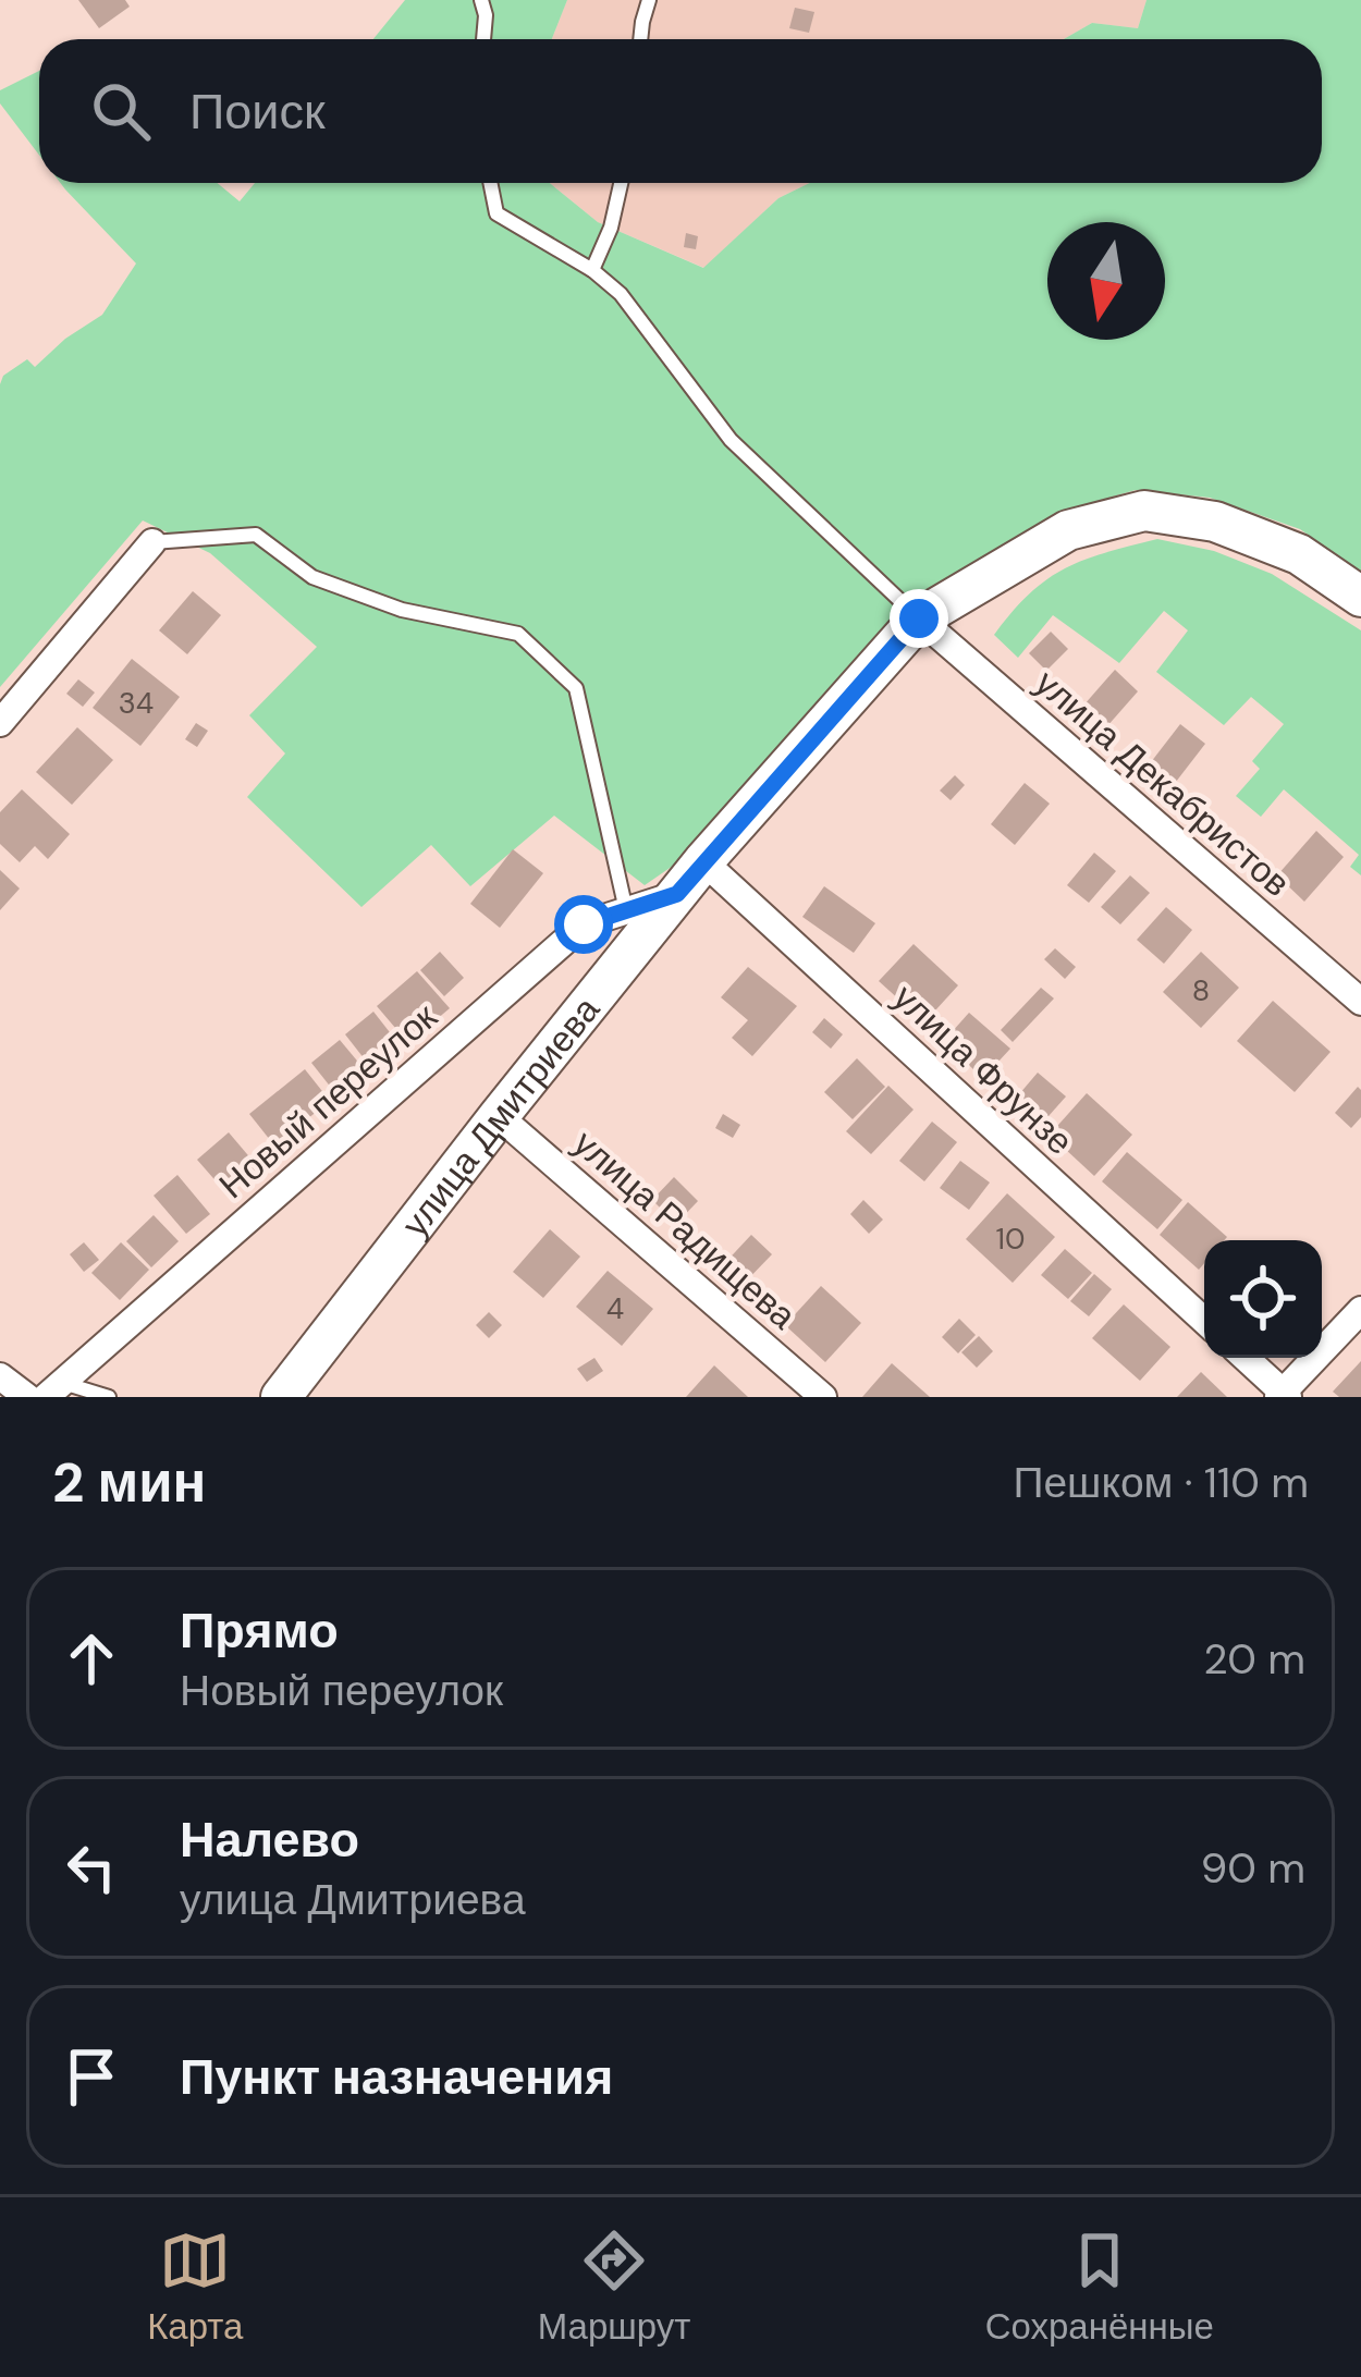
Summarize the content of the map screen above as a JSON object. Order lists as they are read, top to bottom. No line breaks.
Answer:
{"streets":{"street":["улица Декабристов","улица Фрунзе","Новый переулок","улица Дмитриева","улица Радищева"]},"crossings":[["улица Декабристов","улица Дмитриева"],["улица Фрунзе","улица Дмитриева"],["Новый переулок","улица Дмитриева"],["улица Дмитриева","улица Радищева"]],"house_numbers":["34","8","10","4"],"north":"bottom","page":{"search":"Поиск","heading":["2 мин","Пешком · 110 m"],"list":[["Прямо","Новый переулок","20 m"],["Налево","улица Дмитриева","90 m"],"Пункт назначения"],"nav":["Карта","Маршрут","Сохранённые"]}}
